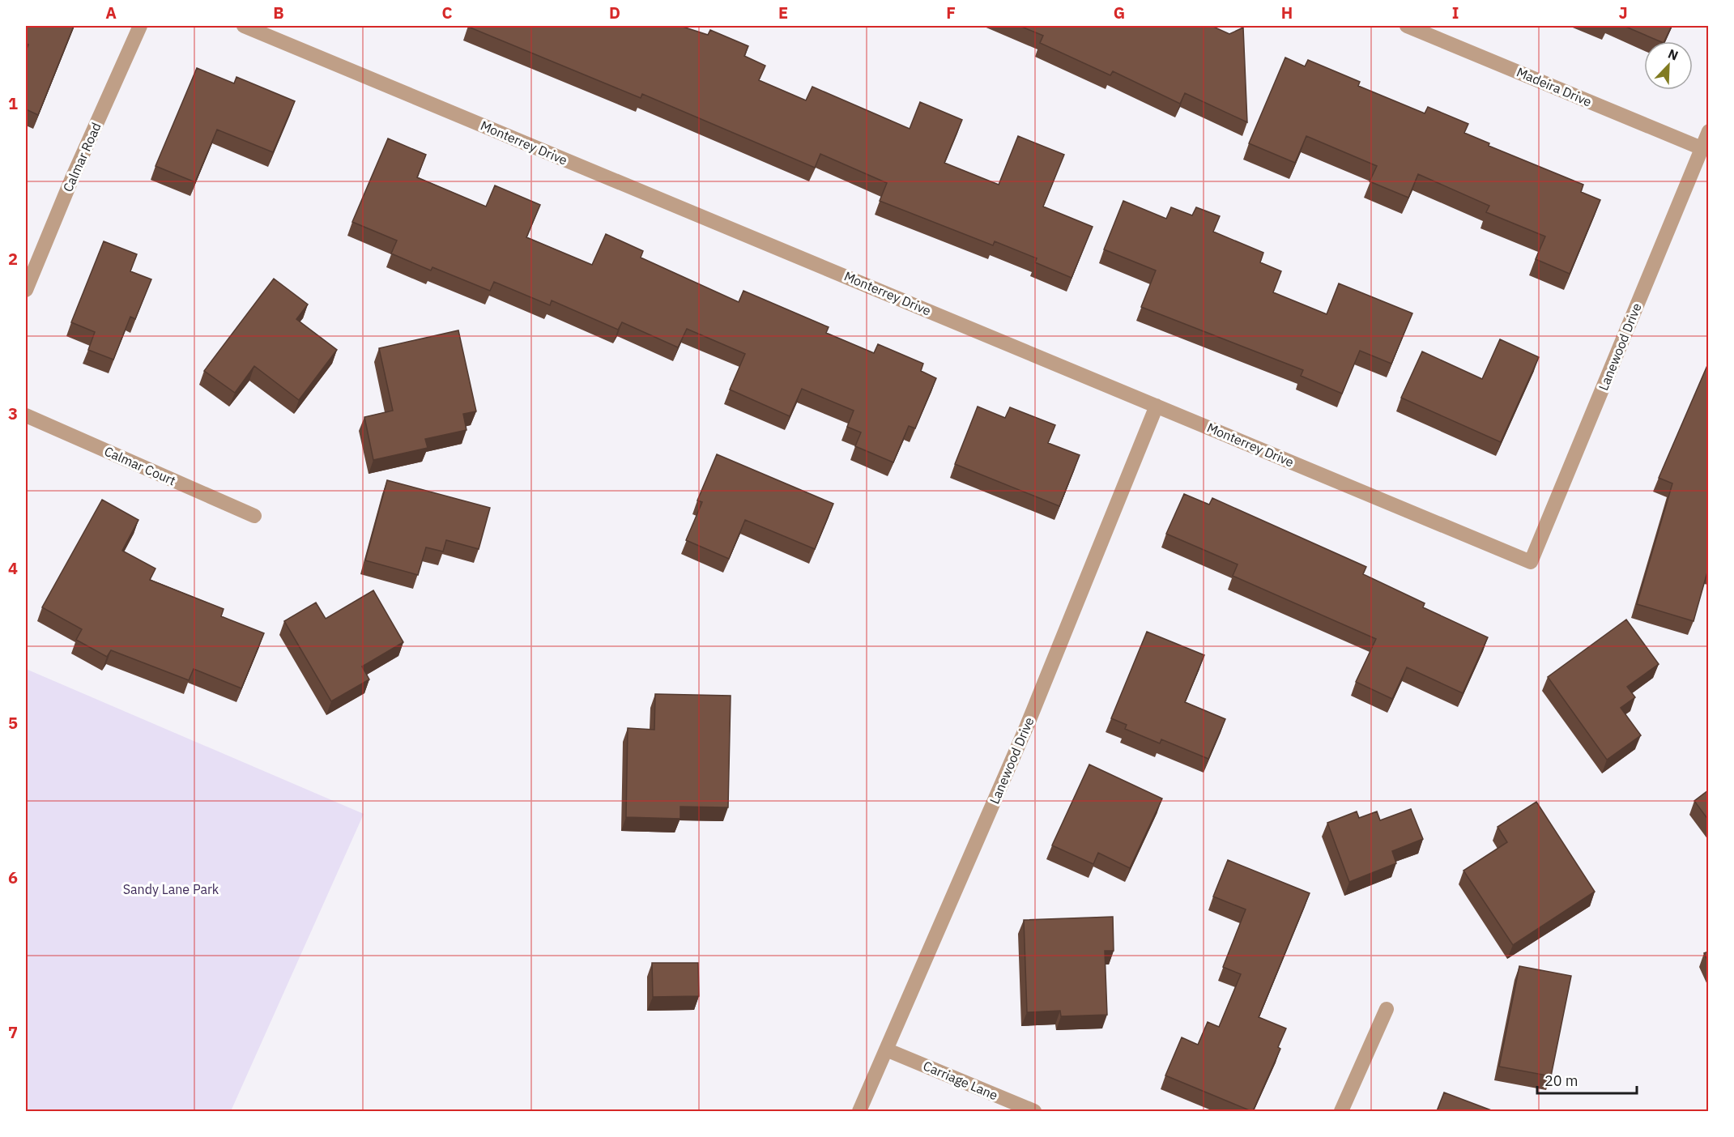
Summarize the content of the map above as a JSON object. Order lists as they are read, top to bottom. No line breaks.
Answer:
{"streets":{"street":["Madeira Drive","Monterrey Drive","Calmar Road","Lanewood Drive","Calmar Court","Carriage Lane"]},"crossings":[["Madeira Drive","Lanewood Drive"],["Monterrey Drive","Lanewood Drive"],["Lanewood Drive","Carriage Lane"]],"parks":["Sandy Lane Park"],"scale_bar":"20 m","north":"top right","grid":{"columns":["A","B","C","D","E","F","G","H","I","J"],"rows":["1","2","3","4","5","6","7"]}}
